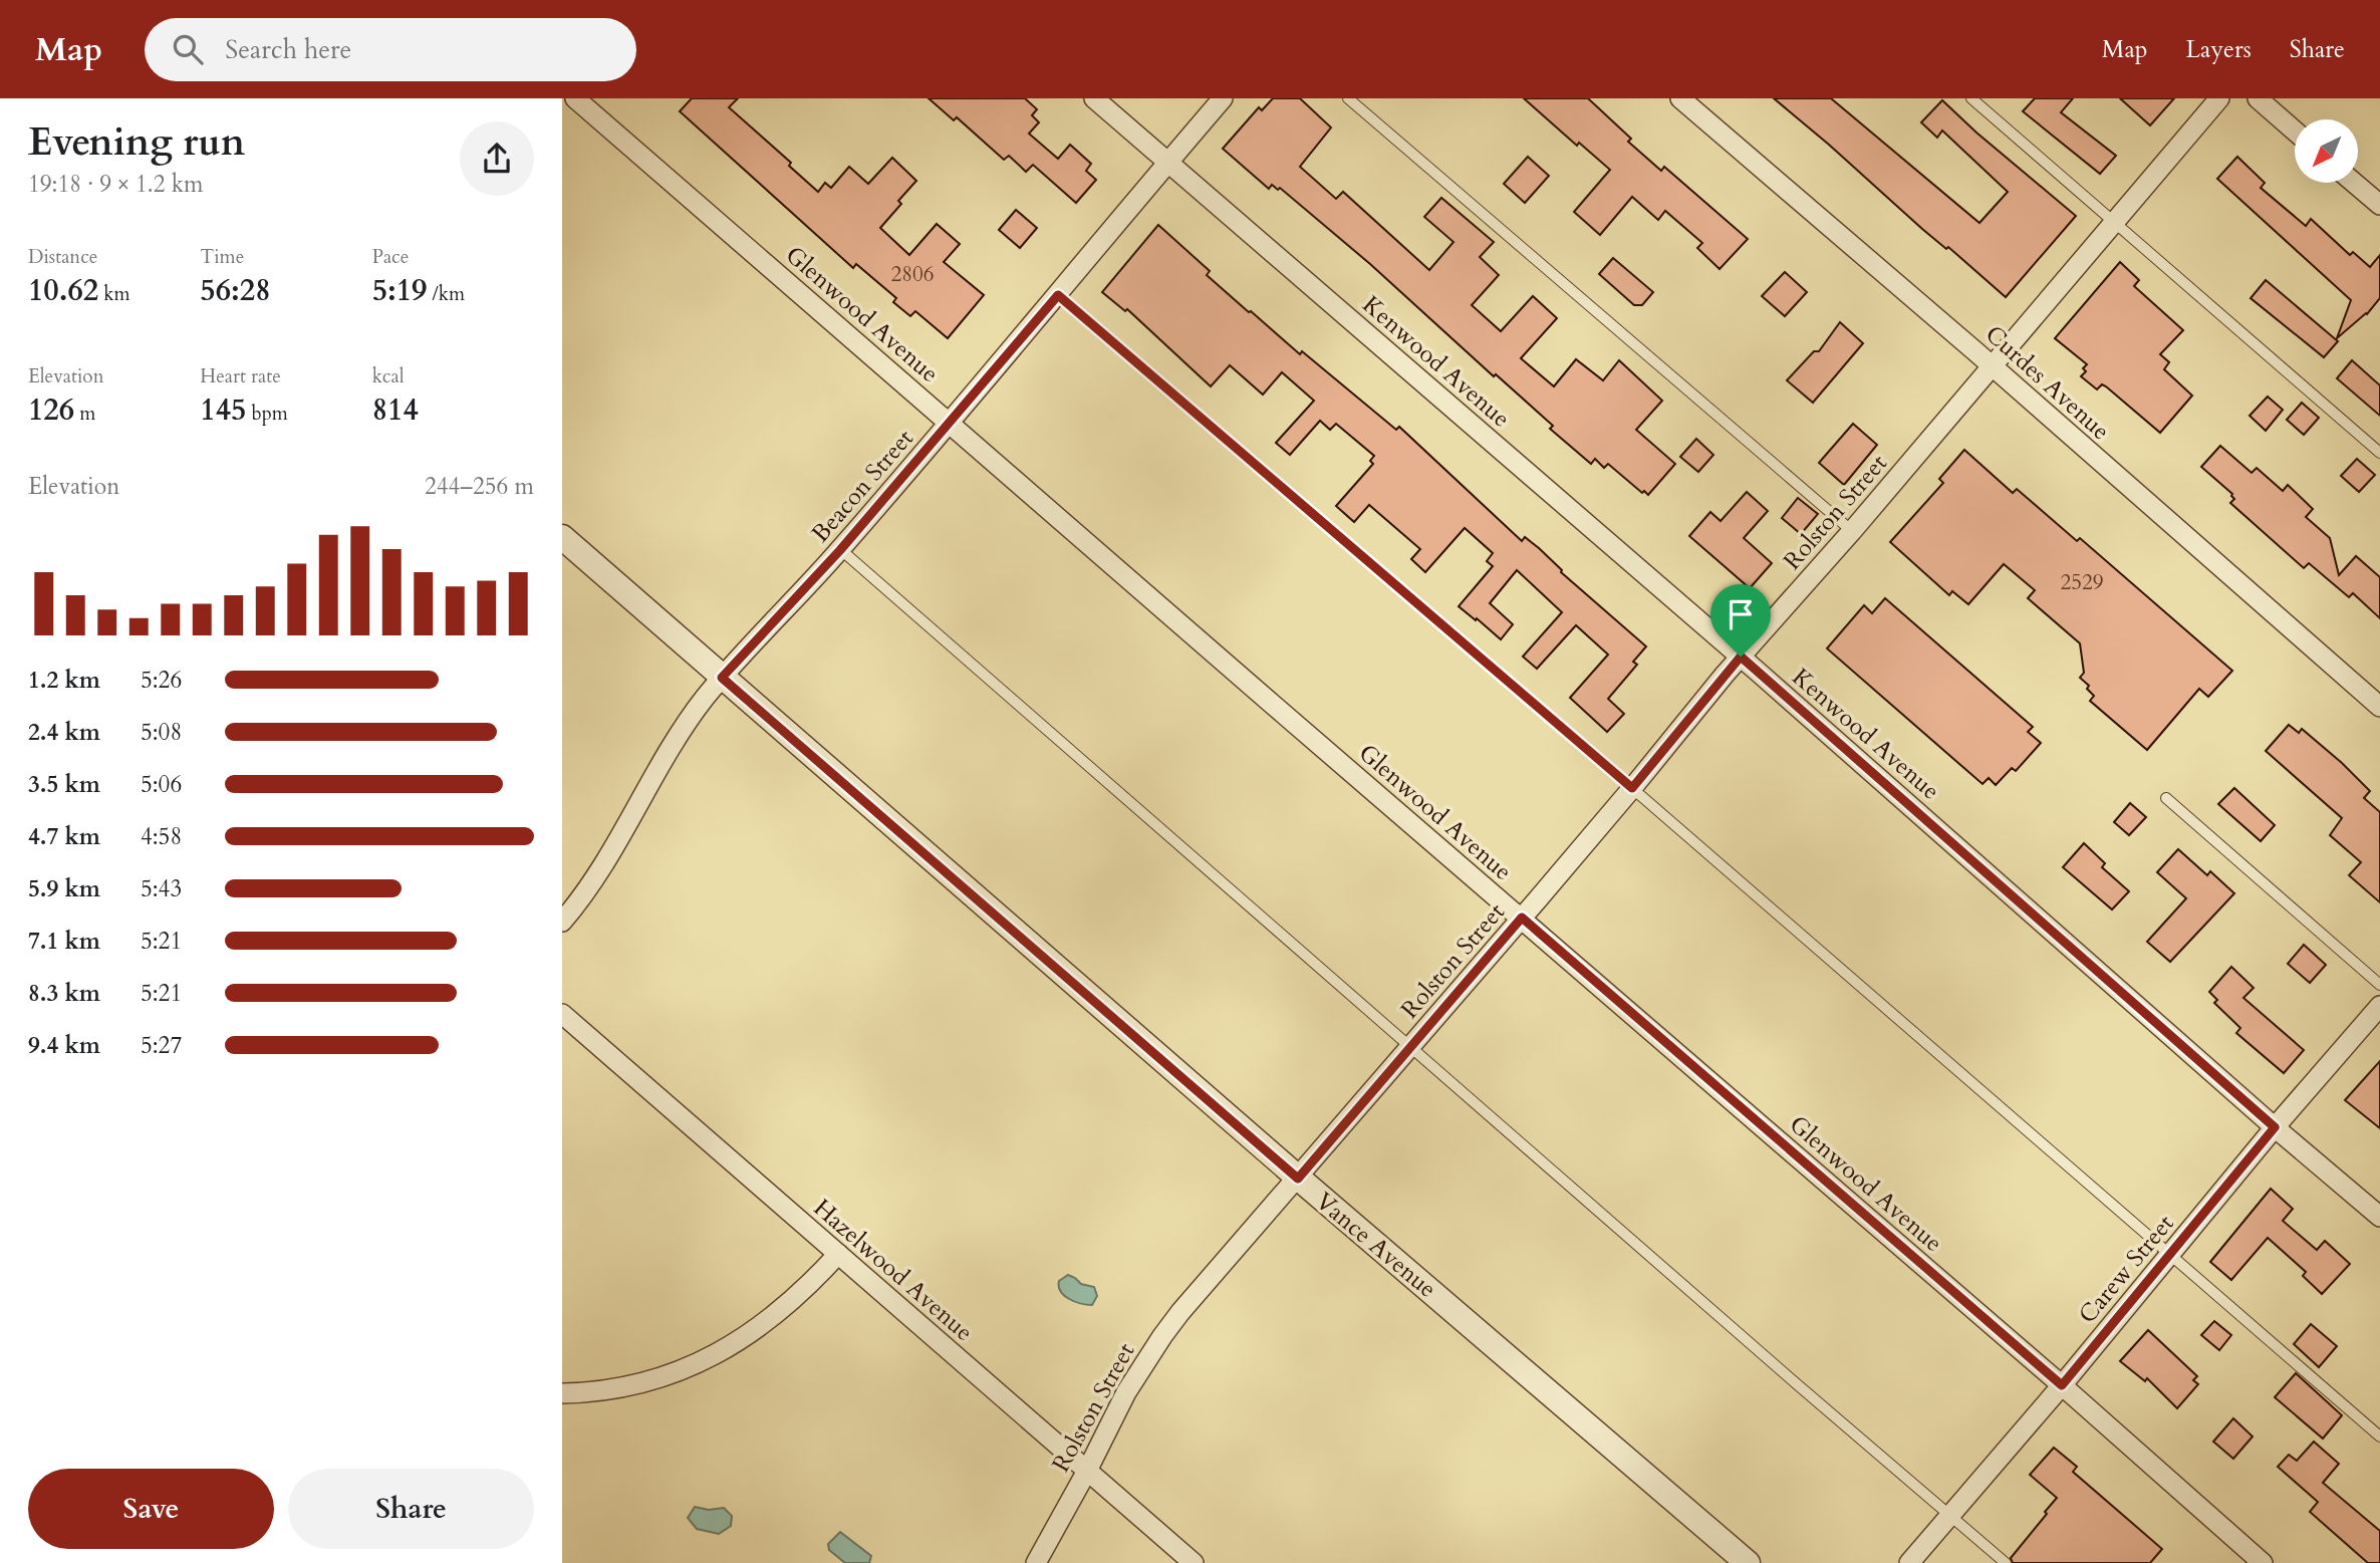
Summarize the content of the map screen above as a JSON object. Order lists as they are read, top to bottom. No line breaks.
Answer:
{"streets":{"street":["Glenwood Avenue","Kenwood Avenue","Curdes Avenue","Beacon Street","Rolston Street","Vance Avenue","Carew Street","Hazelwood Avenue"]},"crossings":[["Glenwood Avenue","Beacon Street"],["Glenwood Avenue","Rolston Street"],["Glenwood Avenue","Carew Street"],["Kenwood Avenue","Beacon Street"],["Kenwood Avenue","Rolston Street"],["Kenwood Avenue","Carew Street"],["Curdes Avenue","Rolston Street"],["Beacon Street","Vance Avenue"],["Rolston Street","Vance Avenue"],["Rolston Street","Hazelwood Avenue"]],"house_numbers":["2806","2529"],"north":"bottom left","page":{"header":"Map","search":"Search here","nav":["Map","Layers","Share"],"heading":["Evening run","19:18 · 9 × 1.2 km"],"stats":[["Distance","10.62 km"],["Time","56:28"],["Pace","5:19 /km"],["Elevation","126 m"],["Heart rate","145 bpm"],["kcal","814"]],"chart":["Elevation","244–256 m"],"list":[{"name":"1.2 km","note":"5:26"},{"name":"2.4 km","note":"5:08"},{"name":"3.5 km","note":"5:06"},{"name":"4.7 km","note":"4:58"},{"name":"5.9 km","note":"5:43"},{"name":"7.1 km","note":"5:21"},{"name":"8.3 km","note":"5:21"},{"name":"9.4 km","note":"5:27"}],"buttons":["Save","Share"]}}
